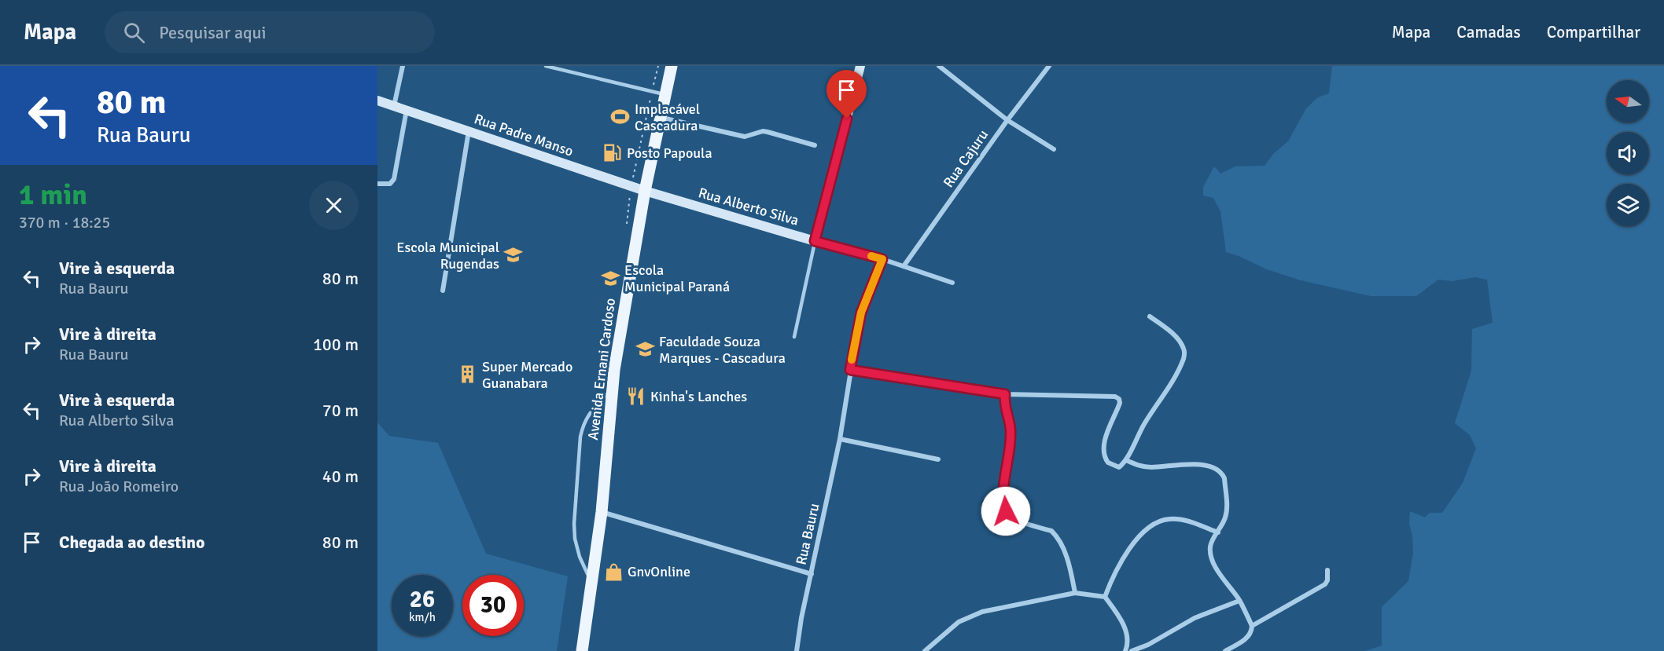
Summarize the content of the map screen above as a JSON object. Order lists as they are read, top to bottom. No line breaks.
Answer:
{"streets":{"main road":["Avenida Ernani Cardoso"],"street":["Rua Padre Manso","Rua Cajuru","Rua Alberto Silva","Rua Bauru"]},"crossings":[["Rua Padre Manso","Rua Alberto Silva"],["Rua Padre Manso","Avenida Ernani Cardoso"],["Rua Cajuru","Rua Alberto Silva"],["Rua Alberto Silva","Avenida Ernani Cardoso"],["Rua Alberto Silva","Rua Bauru"],["Avenida Ernani Cardoso","Rua Bauru"]],"places":{"sports":["Implacável Cascadura"],"fuel station":["Posto Papoula"],"school or university":["Escola Municipal Rugendas","Escola Municipal Paraná","Faculdade Souza Marques - Cascadura"],"building":["Super Mercado Guanabara"],"restaurant":["Kinha's Lanches"],"shop":["GnvOnline"]},"north":"left","page":{"header":"Mapa","search":"Pesquisar aqui","nav":["Mapa","Camadas","Compartilhar"],"turn":["80 m","Rua Bauru"],"heading":["1 min","370 m · 18:25"],"list":[{"name":"Vire à esquerda","note":"Rua Bauru","value":"80 m"},{"name":"Vire à direita","note":"Rua Bauru","value":"100 m"},{"name":"Vire à esquerda","note":"Rua Alberto Silva","value":"70 m"},{"name":"Vire à direita","note":"Rua João Romeiro","value":"40 m"},{"name":"Chegada ao destino","value":"80 m"}],"speed":"26 km/h","limit":"30"}}
